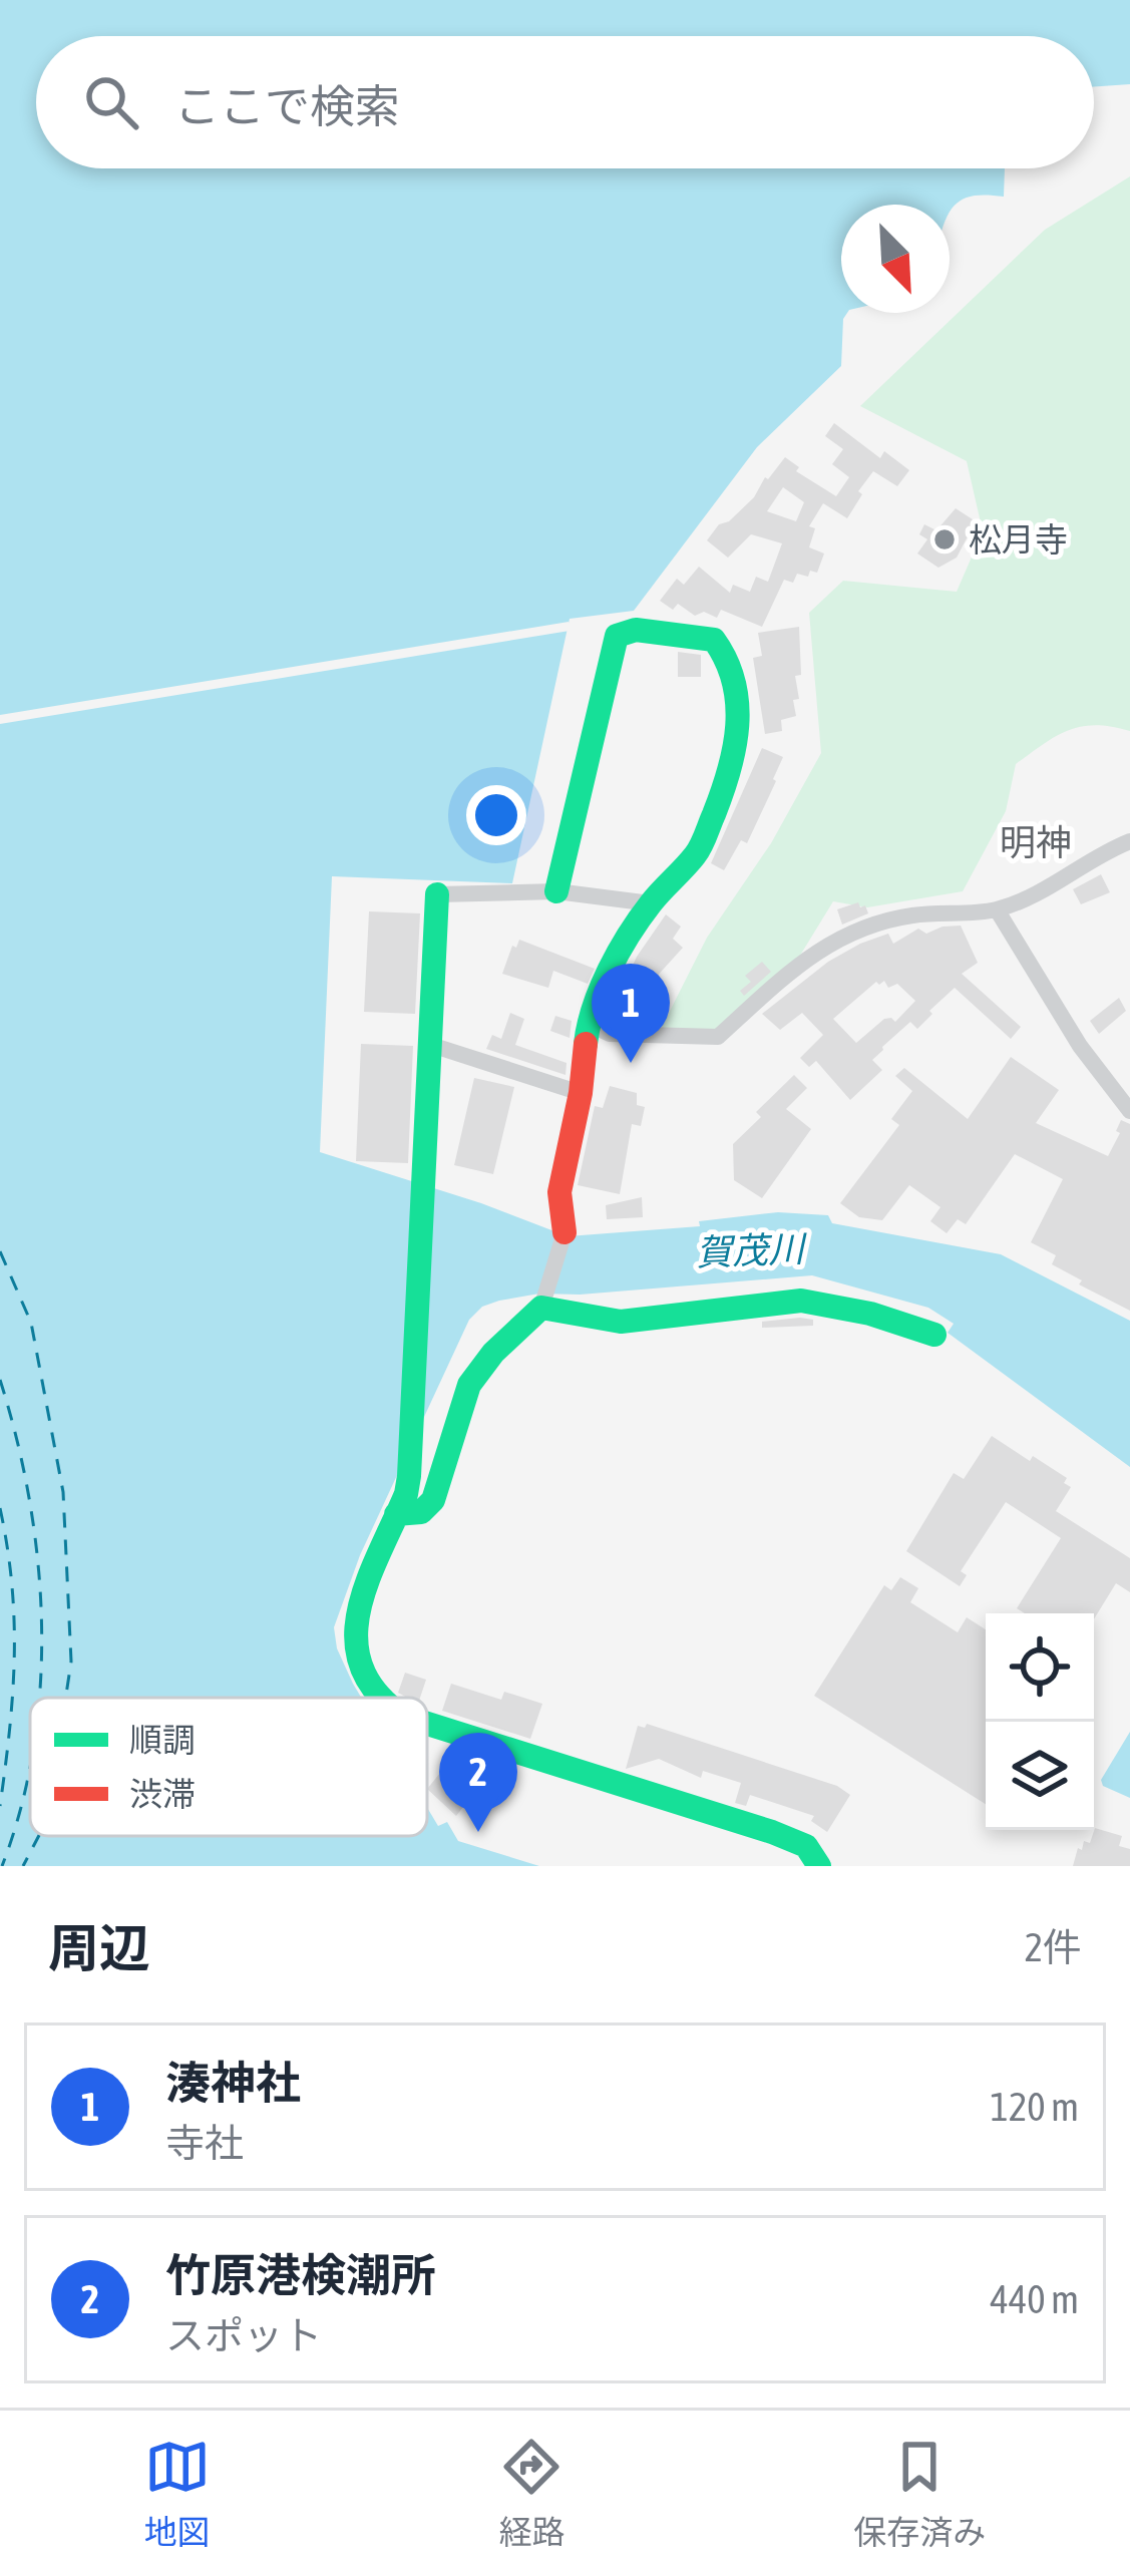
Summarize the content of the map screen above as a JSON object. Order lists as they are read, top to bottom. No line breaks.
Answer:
{"districts":["明神"],"water":["賀茂川"],"places":["松月寺"],"legend":["順調","渋滞"],"north":"bottom right","page":{"search":"ここで検索","pins":["1","2"],"heading":["周辺","2件"],"list":[{"mark":"1","name":"湊神社","note":"寺社","value":"120 m"},{"mark":"2","name":"竹原港検潮所","note":"スポット","value":"440 m"}],"nav":["地図","経路","保存済み"]}}
